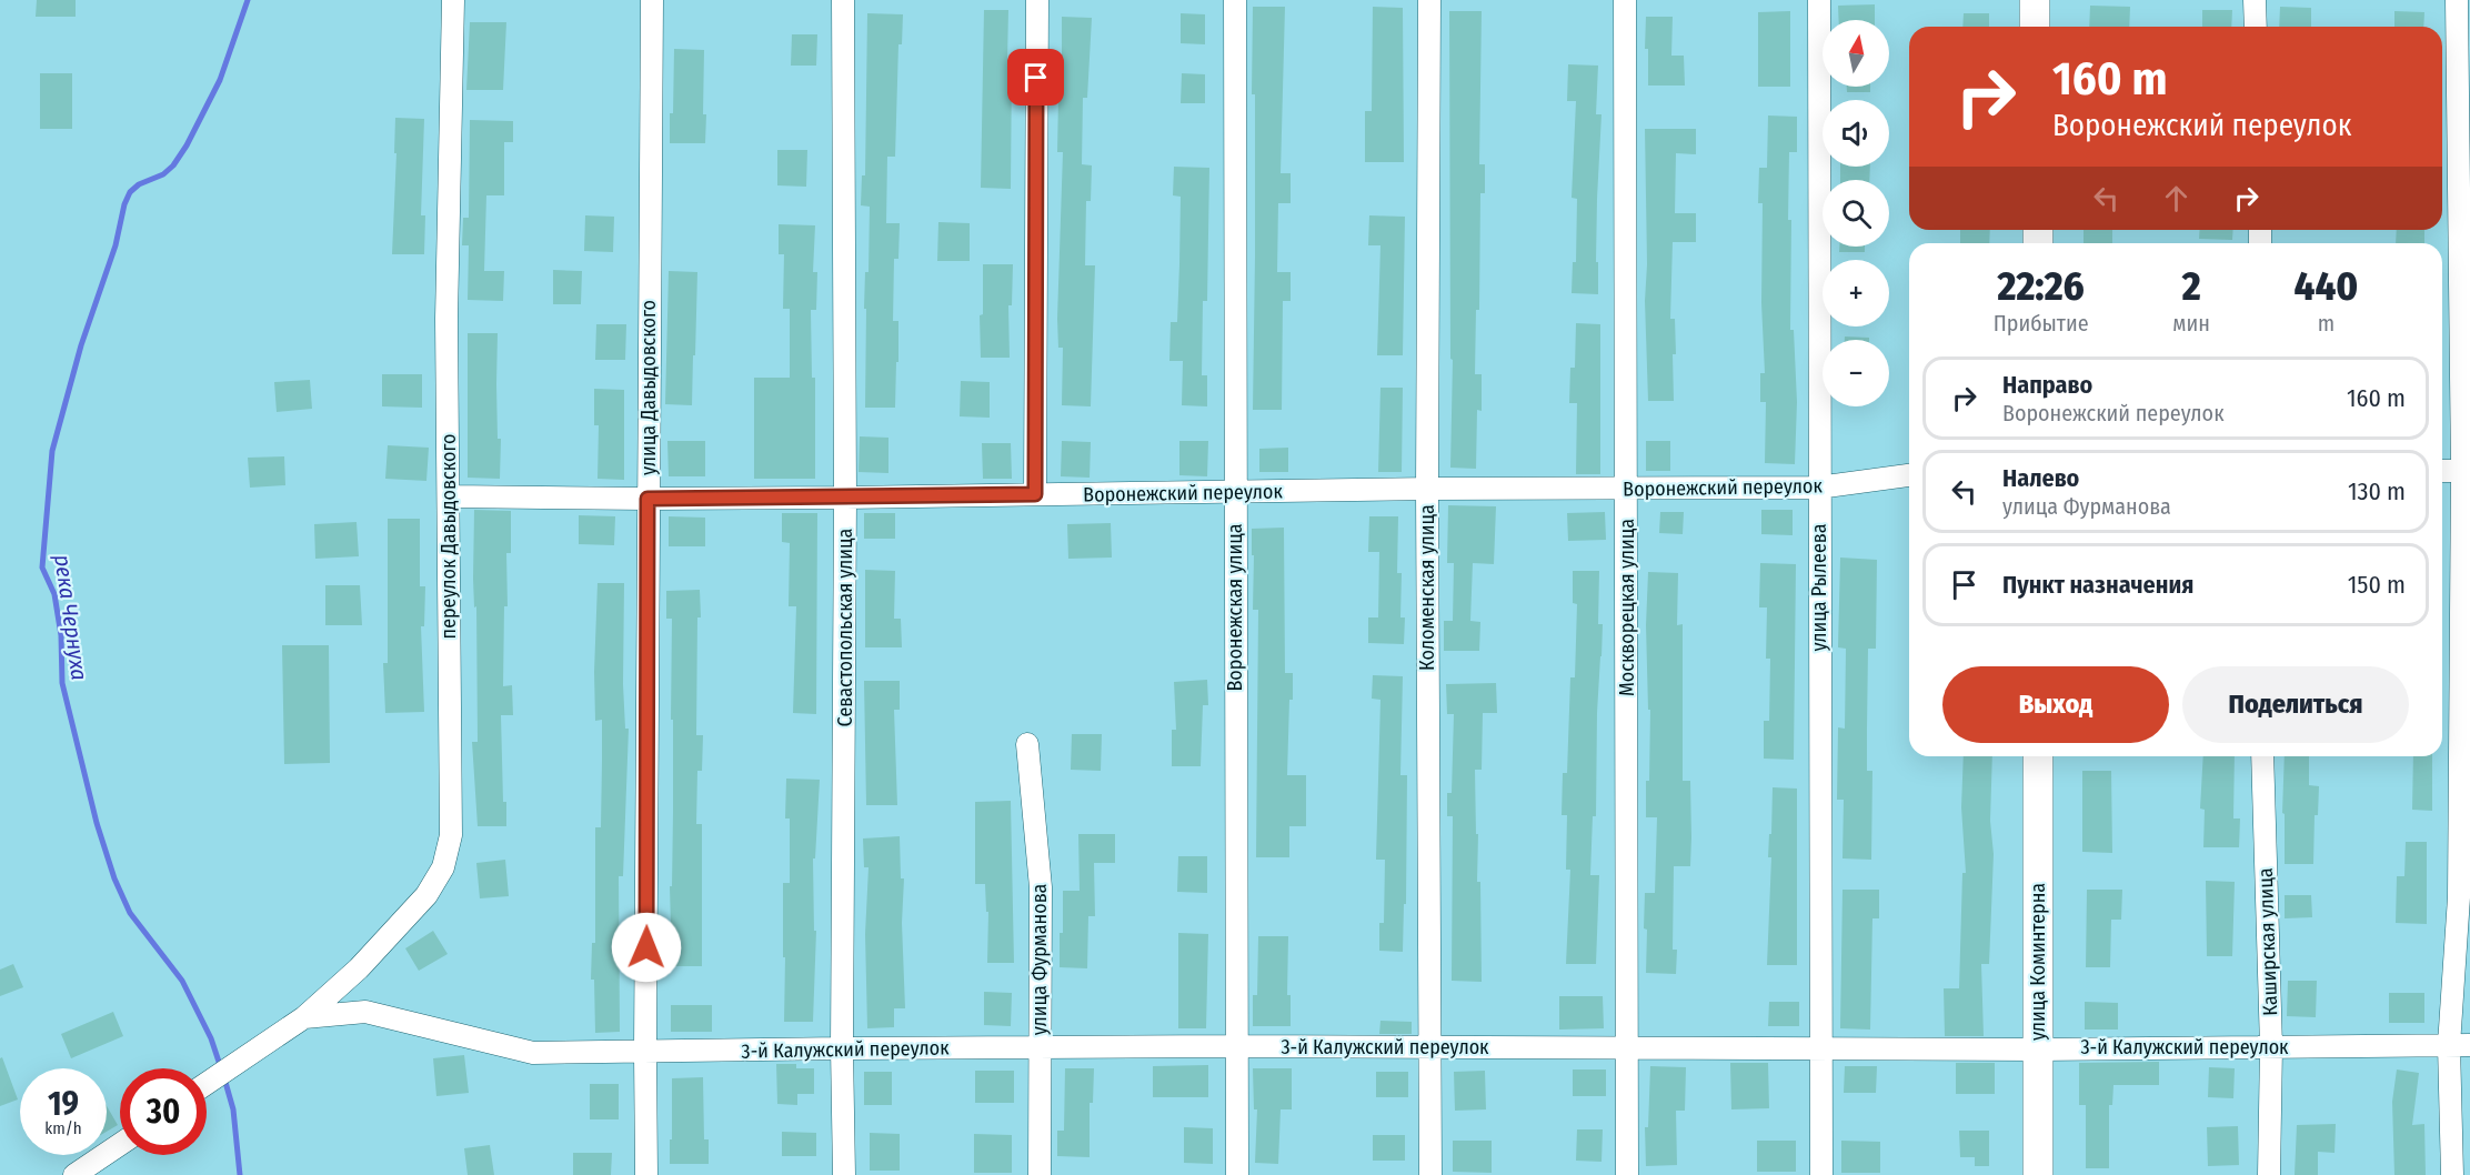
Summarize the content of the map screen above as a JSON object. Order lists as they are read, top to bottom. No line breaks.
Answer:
{"streets":{"street":["улица Давыдовского","Воронежский переулок","переулок Давыдовского","Коломенская улица","улица Рылеева","Воронежская улица","Москворецкая улица","Севастопольская улица","Каширская улица","улица Фурманова","улица Коминтерна","3-й Калужский переулок"]},"crossings":[["улица Давыдовского","Воронежский переулок"],["улица Давыдовского","3-й Калужский переулок"],["Воронежский переулок","переулок Давыдовского"],["Воронежский переулок","Коломенская улица"],["Воронежский переулок","улица Рылеева"],["Воронежский переулок","Воронежская улица"],["Воронежский переулок","Москворецкая улица"],["Воронежский переулок","Севастопольская улица"],["переулок Давыдовского","3-й Калужский переулок"],["Коломенская улица","3-й Калужский переулок"],["улица Рылеева","3-й Калужский переулок"],["Воронежская улица","3-й Калужский переулок"],["Москворецкая улица","3-й Калужский переулок"],["Севастопольская улица","3-й Калужский переулок"],["Каширская улица","3-й Калужский переулок"],["улица Фурманова","3-й Калужский переулок"],["улица Коминтерна","3-й Калужский переулок"]],"water":["река Чернуха"],"north":"top","page":{"map_buttons":["+","−"],"turn":["160 m","Воронежский переулок"],"eta":["22:26","Прибытие","2","мин","440","m"],"list":[{"name":"Направо","note":"Воронежский переулок","value":"160 m"},{"name":"Налево","note":"улица Фурманова","value":"130 m"},{"name":"Пункт назначения","value":"150 m"}],"buttons":["Выход","Поделиться"],"speed":"19 km/h","limit":"30"}}
